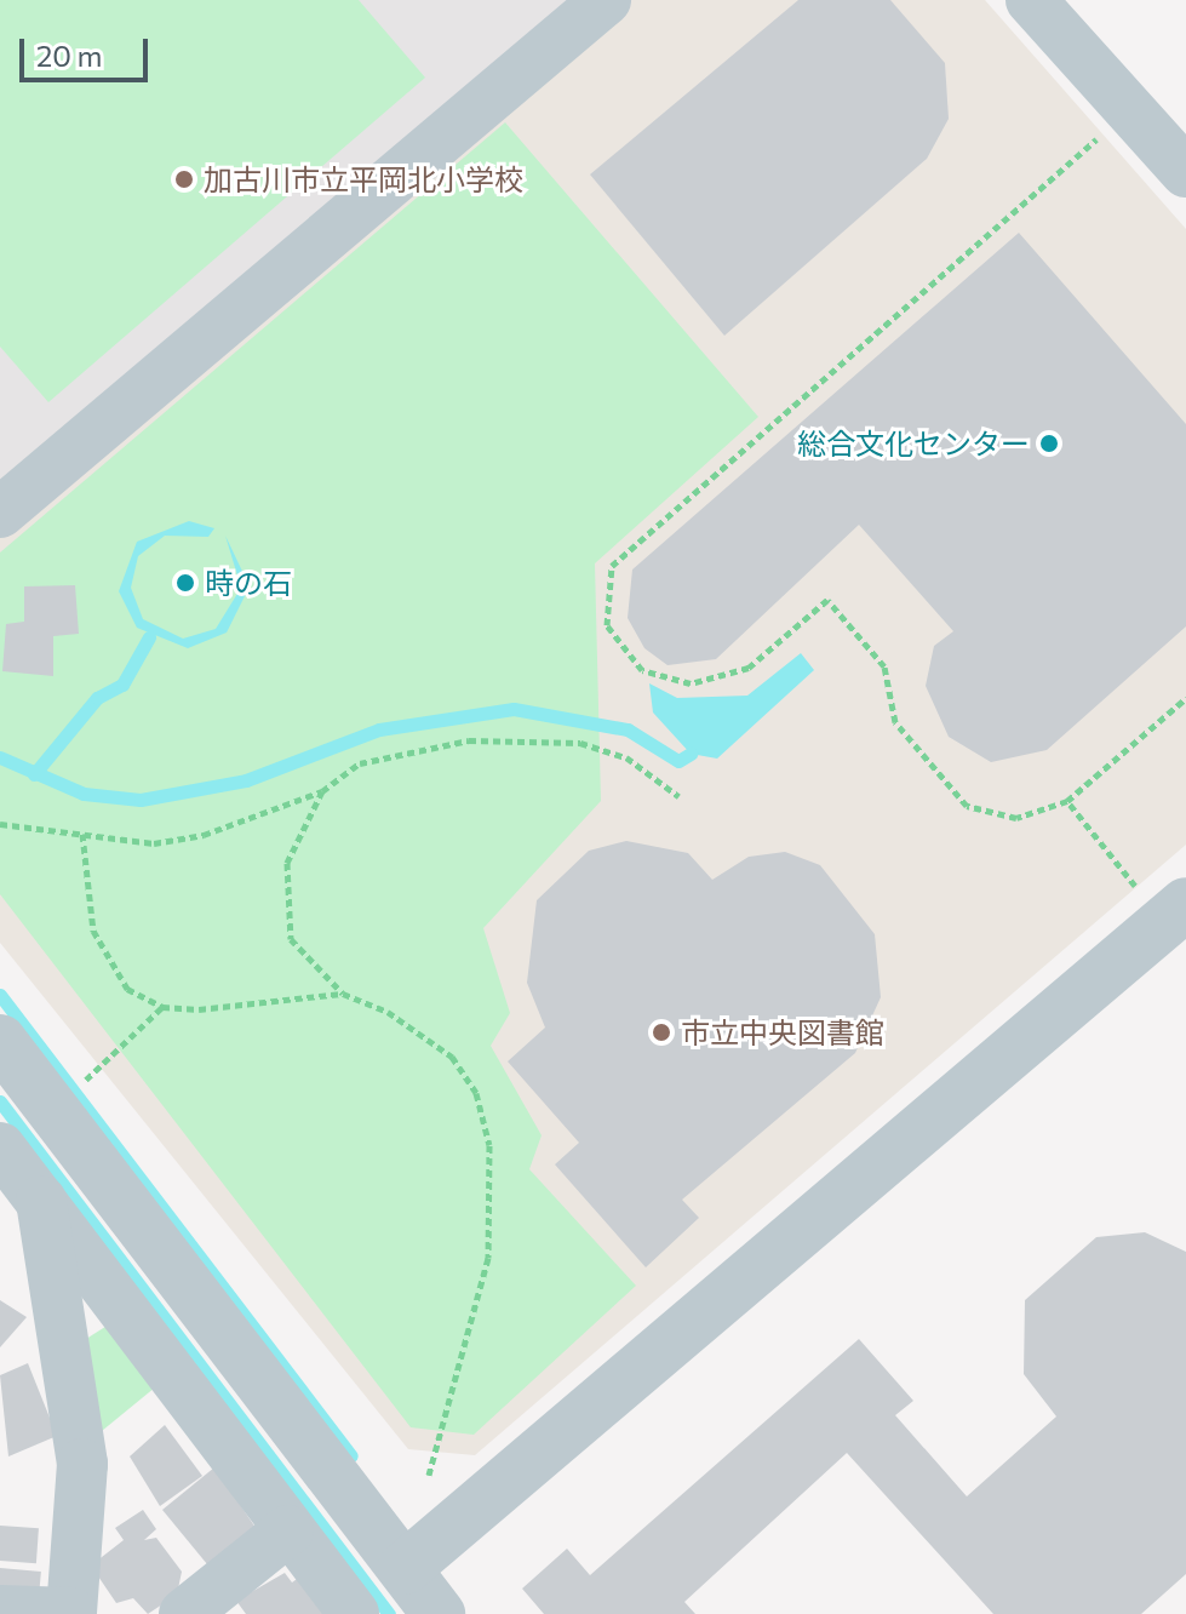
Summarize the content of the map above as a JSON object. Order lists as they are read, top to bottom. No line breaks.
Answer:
{"places":["加古川市立平岡北小学校","総合文化センター","時の石","市立中央図書館"],"scale_bar":"20 m"}
